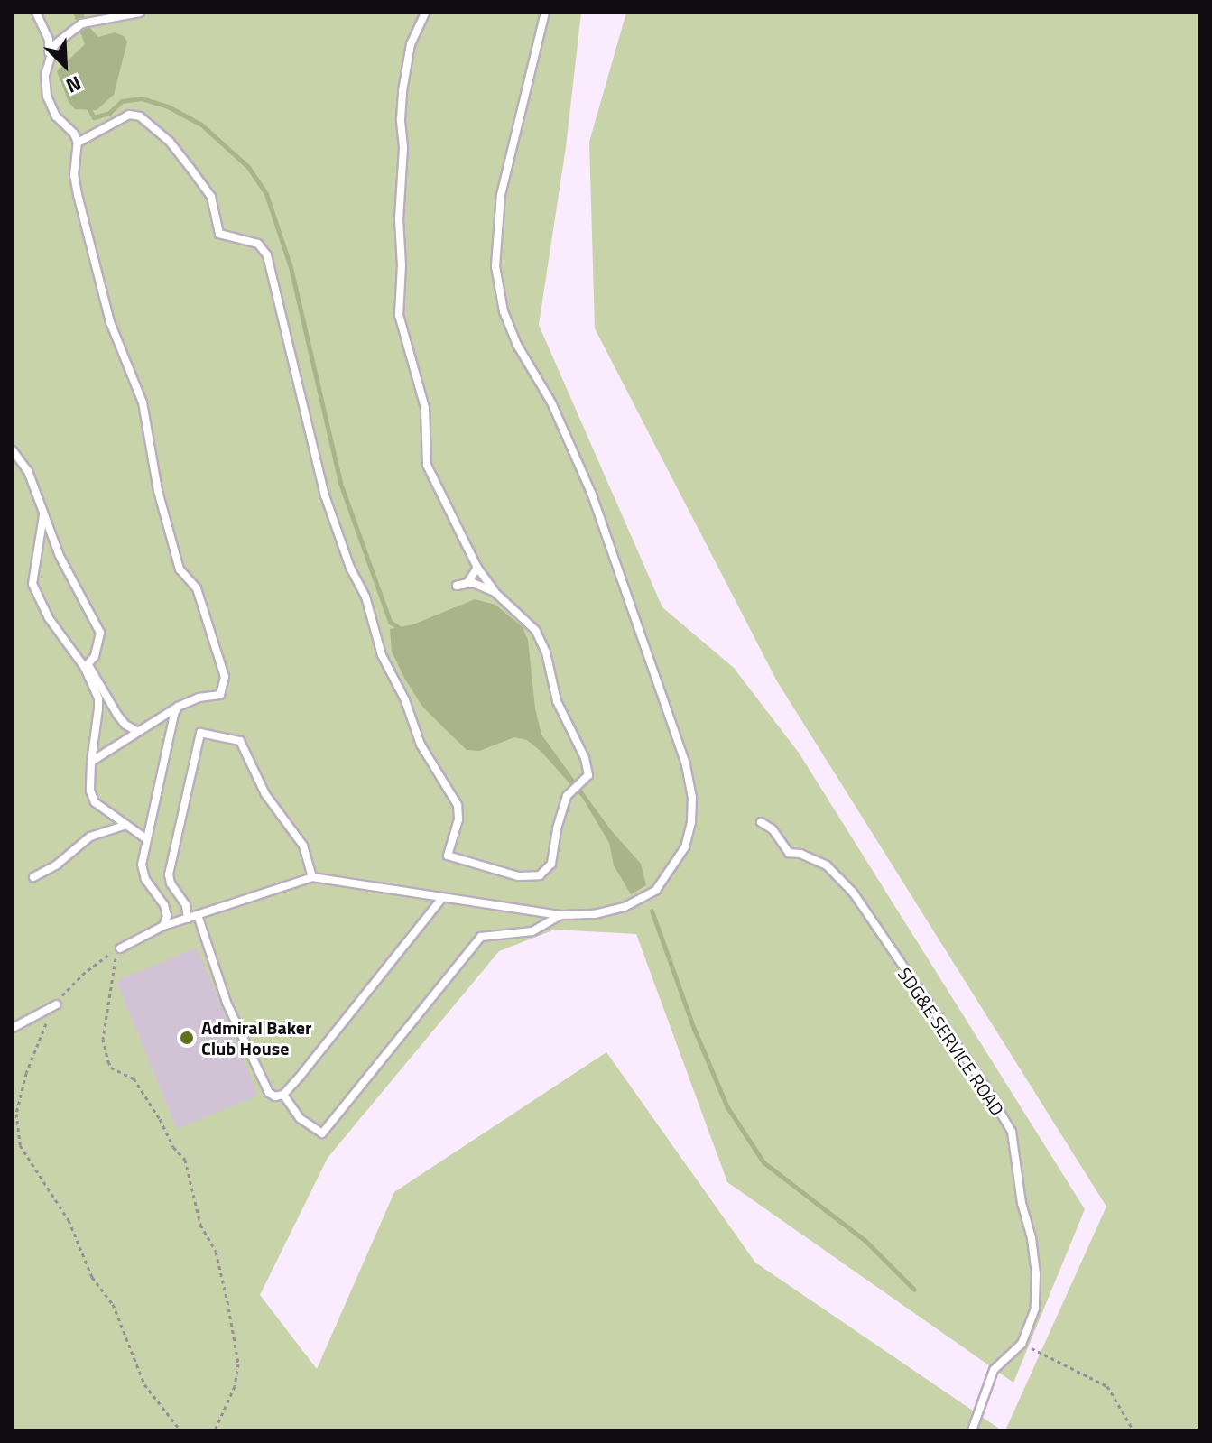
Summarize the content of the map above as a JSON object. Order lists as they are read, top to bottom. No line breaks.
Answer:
{"streets":{"lane":["SDG&E SERVICE ROAD"]},"places":["Admiral Baker Club House"],"north":"bottom right"}
